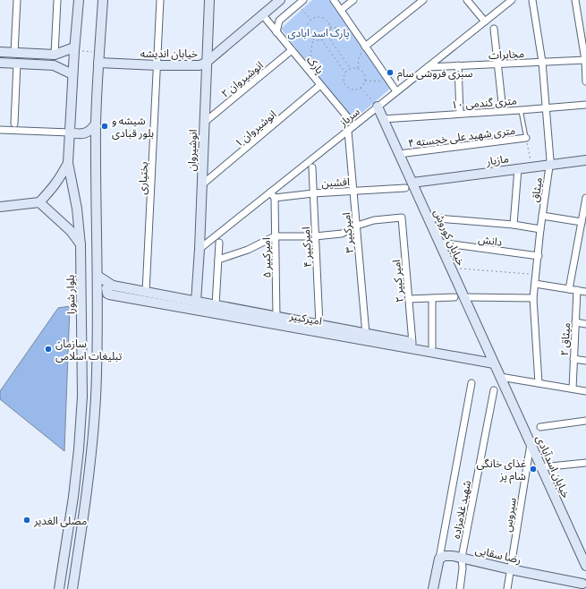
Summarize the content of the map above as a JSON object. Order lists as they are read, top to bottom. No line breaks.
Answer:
{"streets":{"main road":["خیابان اندیشه","انوشیروان","مازیار","خیابان کوروش","بلوار شورا","امیرکبیر","خیابان اسدآبادی","رضا سقایی"],"street":["مخابرات","پارک","انوشیروان ۲","۱۰ متری گندمی","سرباز","انوشیروان ۱","۴ متری شهید علی خجسته","بختیاری","افشین","میثاق","امیرکبیر ۳","دانش","امیرکبیر ۴","امیرکبیر ۵","امیر کبیر ۲","میثاق ۲","شهید غلامزاده","سیروس"]},"crossings":[["خیابان اندیشه","پارک"],["خیابان اندیشه","انوشیروان"],["خیابان اندیشه","بختیاری"],["مخابرات","سرباز"],["مخابرات","میثاق"],["پارک","انوشیروان ۲"],["پارک","سرباز"],["پارک","انوشیروان ۱"],["انوشیروان ۲","انوشیروان"],["۱۰ متری گندمی","میثاق"],["۱۰ متری گندمی","خیابان کوروش"],["سرباز","انوشیروان"],["سرباز","افشین"],["سرباز","امیرکبیر ۳"],["سرباز","خیابان کوروش"],["سرباز","امیرکبیر ۵"],["انوشیروان ۱","انوشیروان"],["۴ متری شهید علی خجسته","خیابان کوروش"],["انوشیروان","امیرکبیر"],["مازیار","افشین"],["مازیار","میثاق"],["مازیار","خیابان کوروش"],["بختیاری","امیرکبیر"],["افشین","امیرکبیر ۳"],["افشین","خیابان کوروش"],["افشین","امیرکبیر ۴"],["افشین","امیرکبیر ۵"],["میثاق","دانش"],["امیرکبیر ۳","امیر کبیر ۲"],["امیرکبیر ۳","امیرکبیر"],["خیابان کوروش","دانش"],["خیابان کوروش","امیرکبیر"],["خیابان کوروش","خیابان اسدآبادی"],["امیرکبیر ۴","امیرکبیر"],["امیرکبیر ۵","امیرکبیر"],["امیر کبیر ۲","امیرکبیر"],["خیابان اسدآبادی","سیروس"],["شهید غلامزاده","رضا سقایی"],["سیروس","رضا سقایی"]],"parks":["پارک اسد ابادی"],"places":["سبزی فروشی سام","شیشه و بلور قبادی","سازمان تبلیغات اسلامی","غذای خانگی شام پز","مصلی الغدیر"]}
